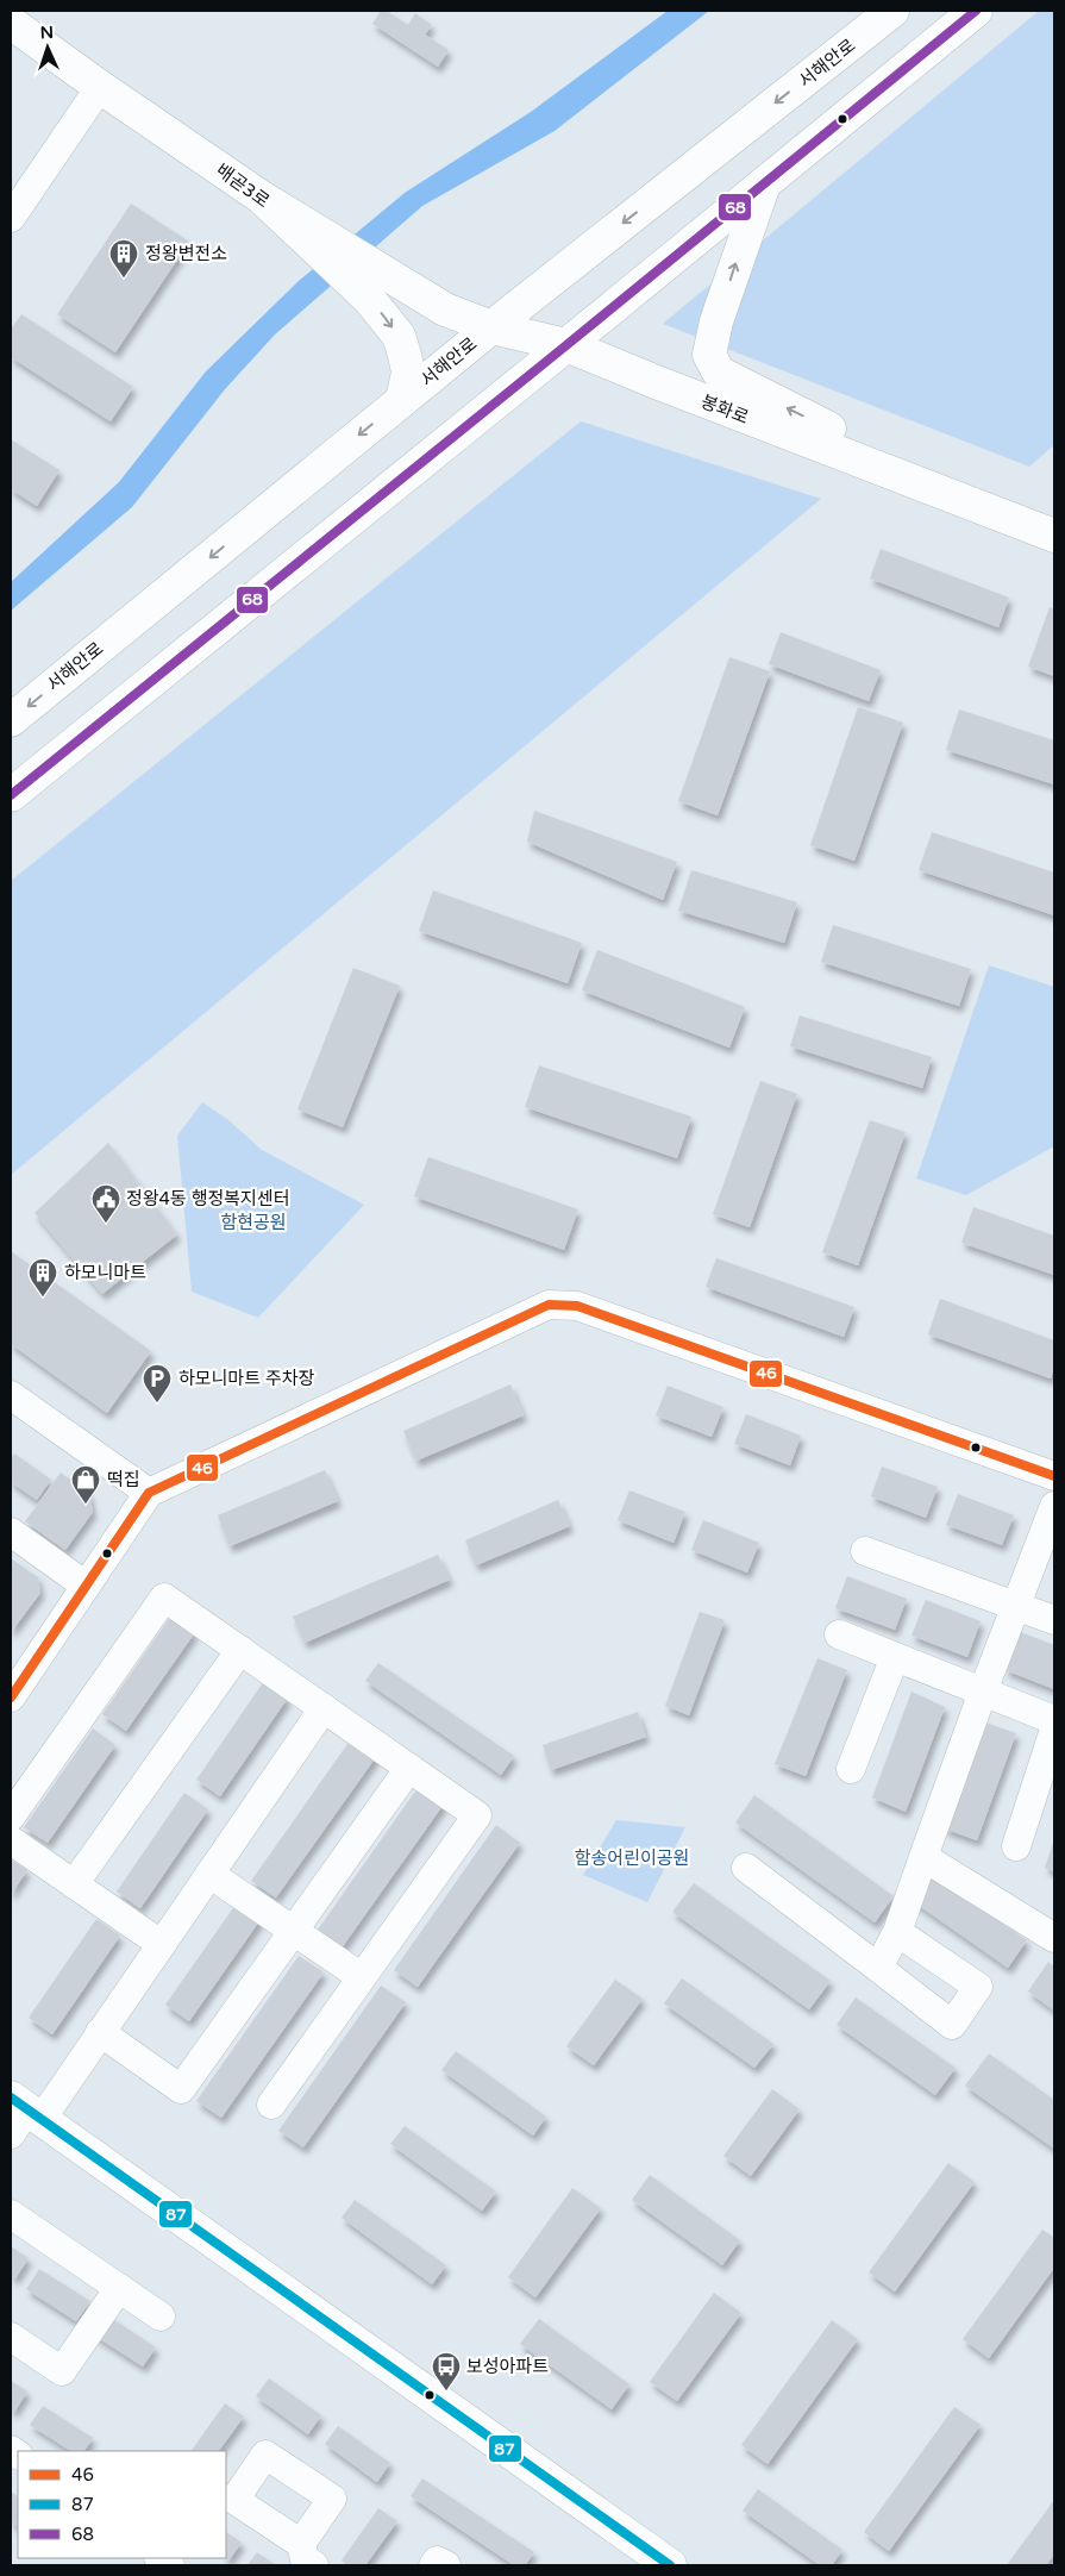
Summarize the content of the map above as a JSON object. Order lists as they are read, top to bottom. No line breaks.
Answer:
{"streets":{"main road":["서해안로","배곧3로","봉화로"]},"crossings":[["서해안로","배곧3로"],["서해안로","봉화로"]],"one_way":["배곧3로"],"parks":["함현공원","함송어린이공원"],"places":{"building":["정왕변전소","하모니마트"],"public building":["정왕4동 행정복지센터"],"parking":["하모니마트 주차장"],"shop":["떡집"],"bus stop":["보성아파트"]},"lines":["transit line 68","transit line 46","transit line 87"],"legend":["46","87","68"],"north":"top"}
